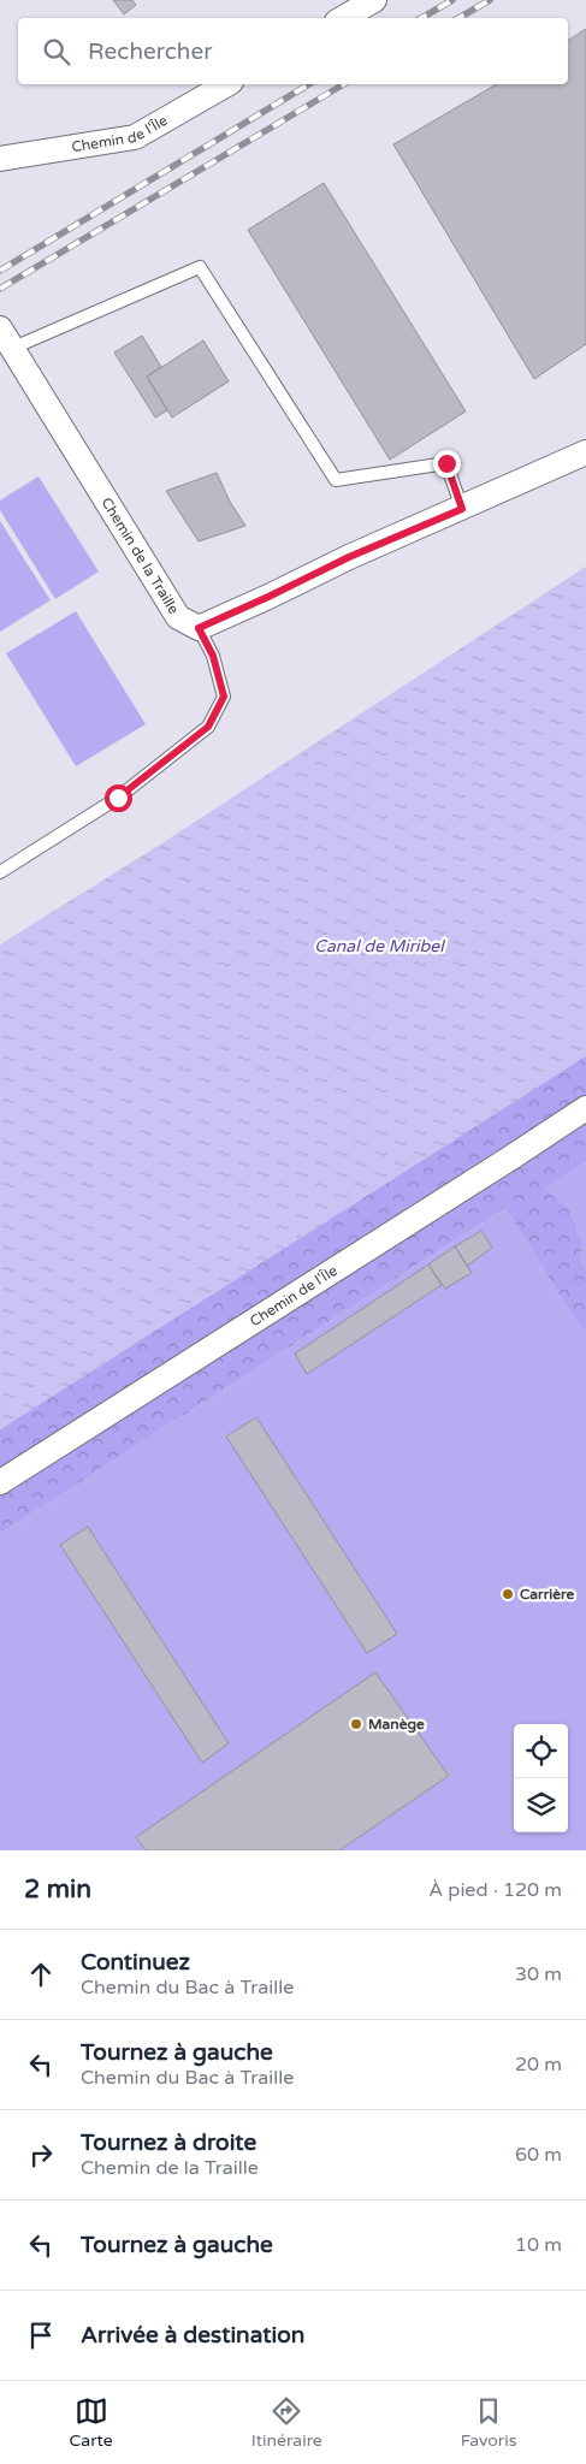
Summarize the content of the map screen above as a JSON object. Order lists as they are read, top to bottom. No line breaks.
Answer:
{"streets":{"street":["Chemin de l'Île","Chemin de la Traille"]},"water":["Canal de Miribel"],"places":["Carrière","Manège"],"page":{"search":"Rechercher","heading":["2 min","À pied · 120 m"],"list":[["Continuez","Chemin du Bac à Traille","30 m"],["Tournez à gauche","Chemin du Bac à Traille","20 m"],["Tournez à droite","Chemin de la Traille","60 m"],["Tournez à gauche","10 m"],"Arrivée à destination"],"nav":["Carte","Itinéraire","Favoris"]}}
